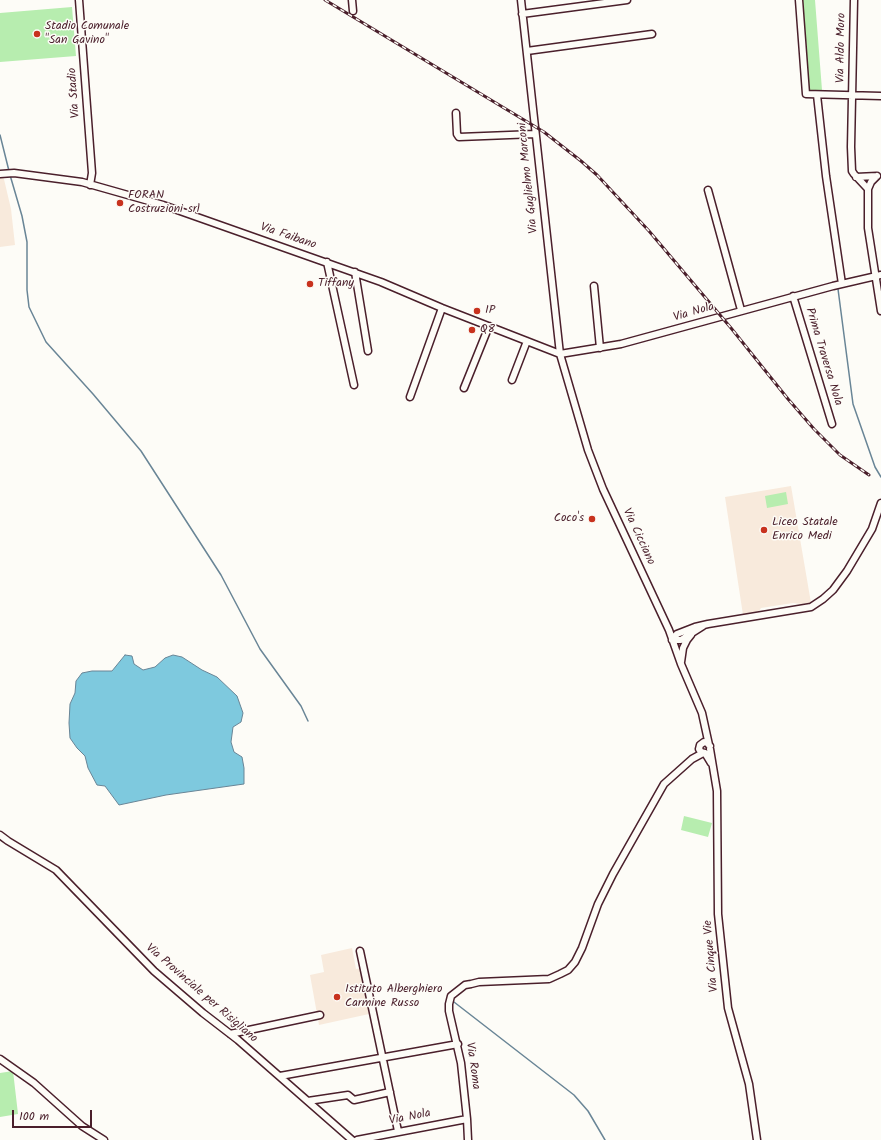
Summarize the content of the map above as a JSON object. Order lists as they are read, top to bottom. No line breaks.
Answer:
{"streets":{"street":["Via Aldo Moro","Via Stadio","Via Guglielmo Marconi","Via Faibano","Via Nola","Prima Traversa Nola","Via Cicciano","Via Cinque Vie","Via Provinciale per Risigliano","Via Roma"]},"crossings":[["Via Stadio","Via Faibano"],["Via Guglielmo Marconi","Via Faibano"],["Via Guglielmo Marconi","Via Nola"],["Via Guglielmo Marconi","Via Cicciano"],["Via Faibano","Via Nola"],["Via Faibano","Via Cicciano"],["Via Nola","Prima Traversa Nola"],["Via Nola","Via Cicciano"],["Via Nola","Via Roma"],["Via Cicciano","Via Cinque Vie"],["Via Cinque Vie","Via Roma"]],"places":["Stadio Comunale \"San Gavino\"","FORAN Costruzioni srl","Tiffany","IP","Q8","Coco's","Liceo Statale Enrico Medi","Istituto Alberghiero Carmine Russo"],"scale_bar":"100 m"}
